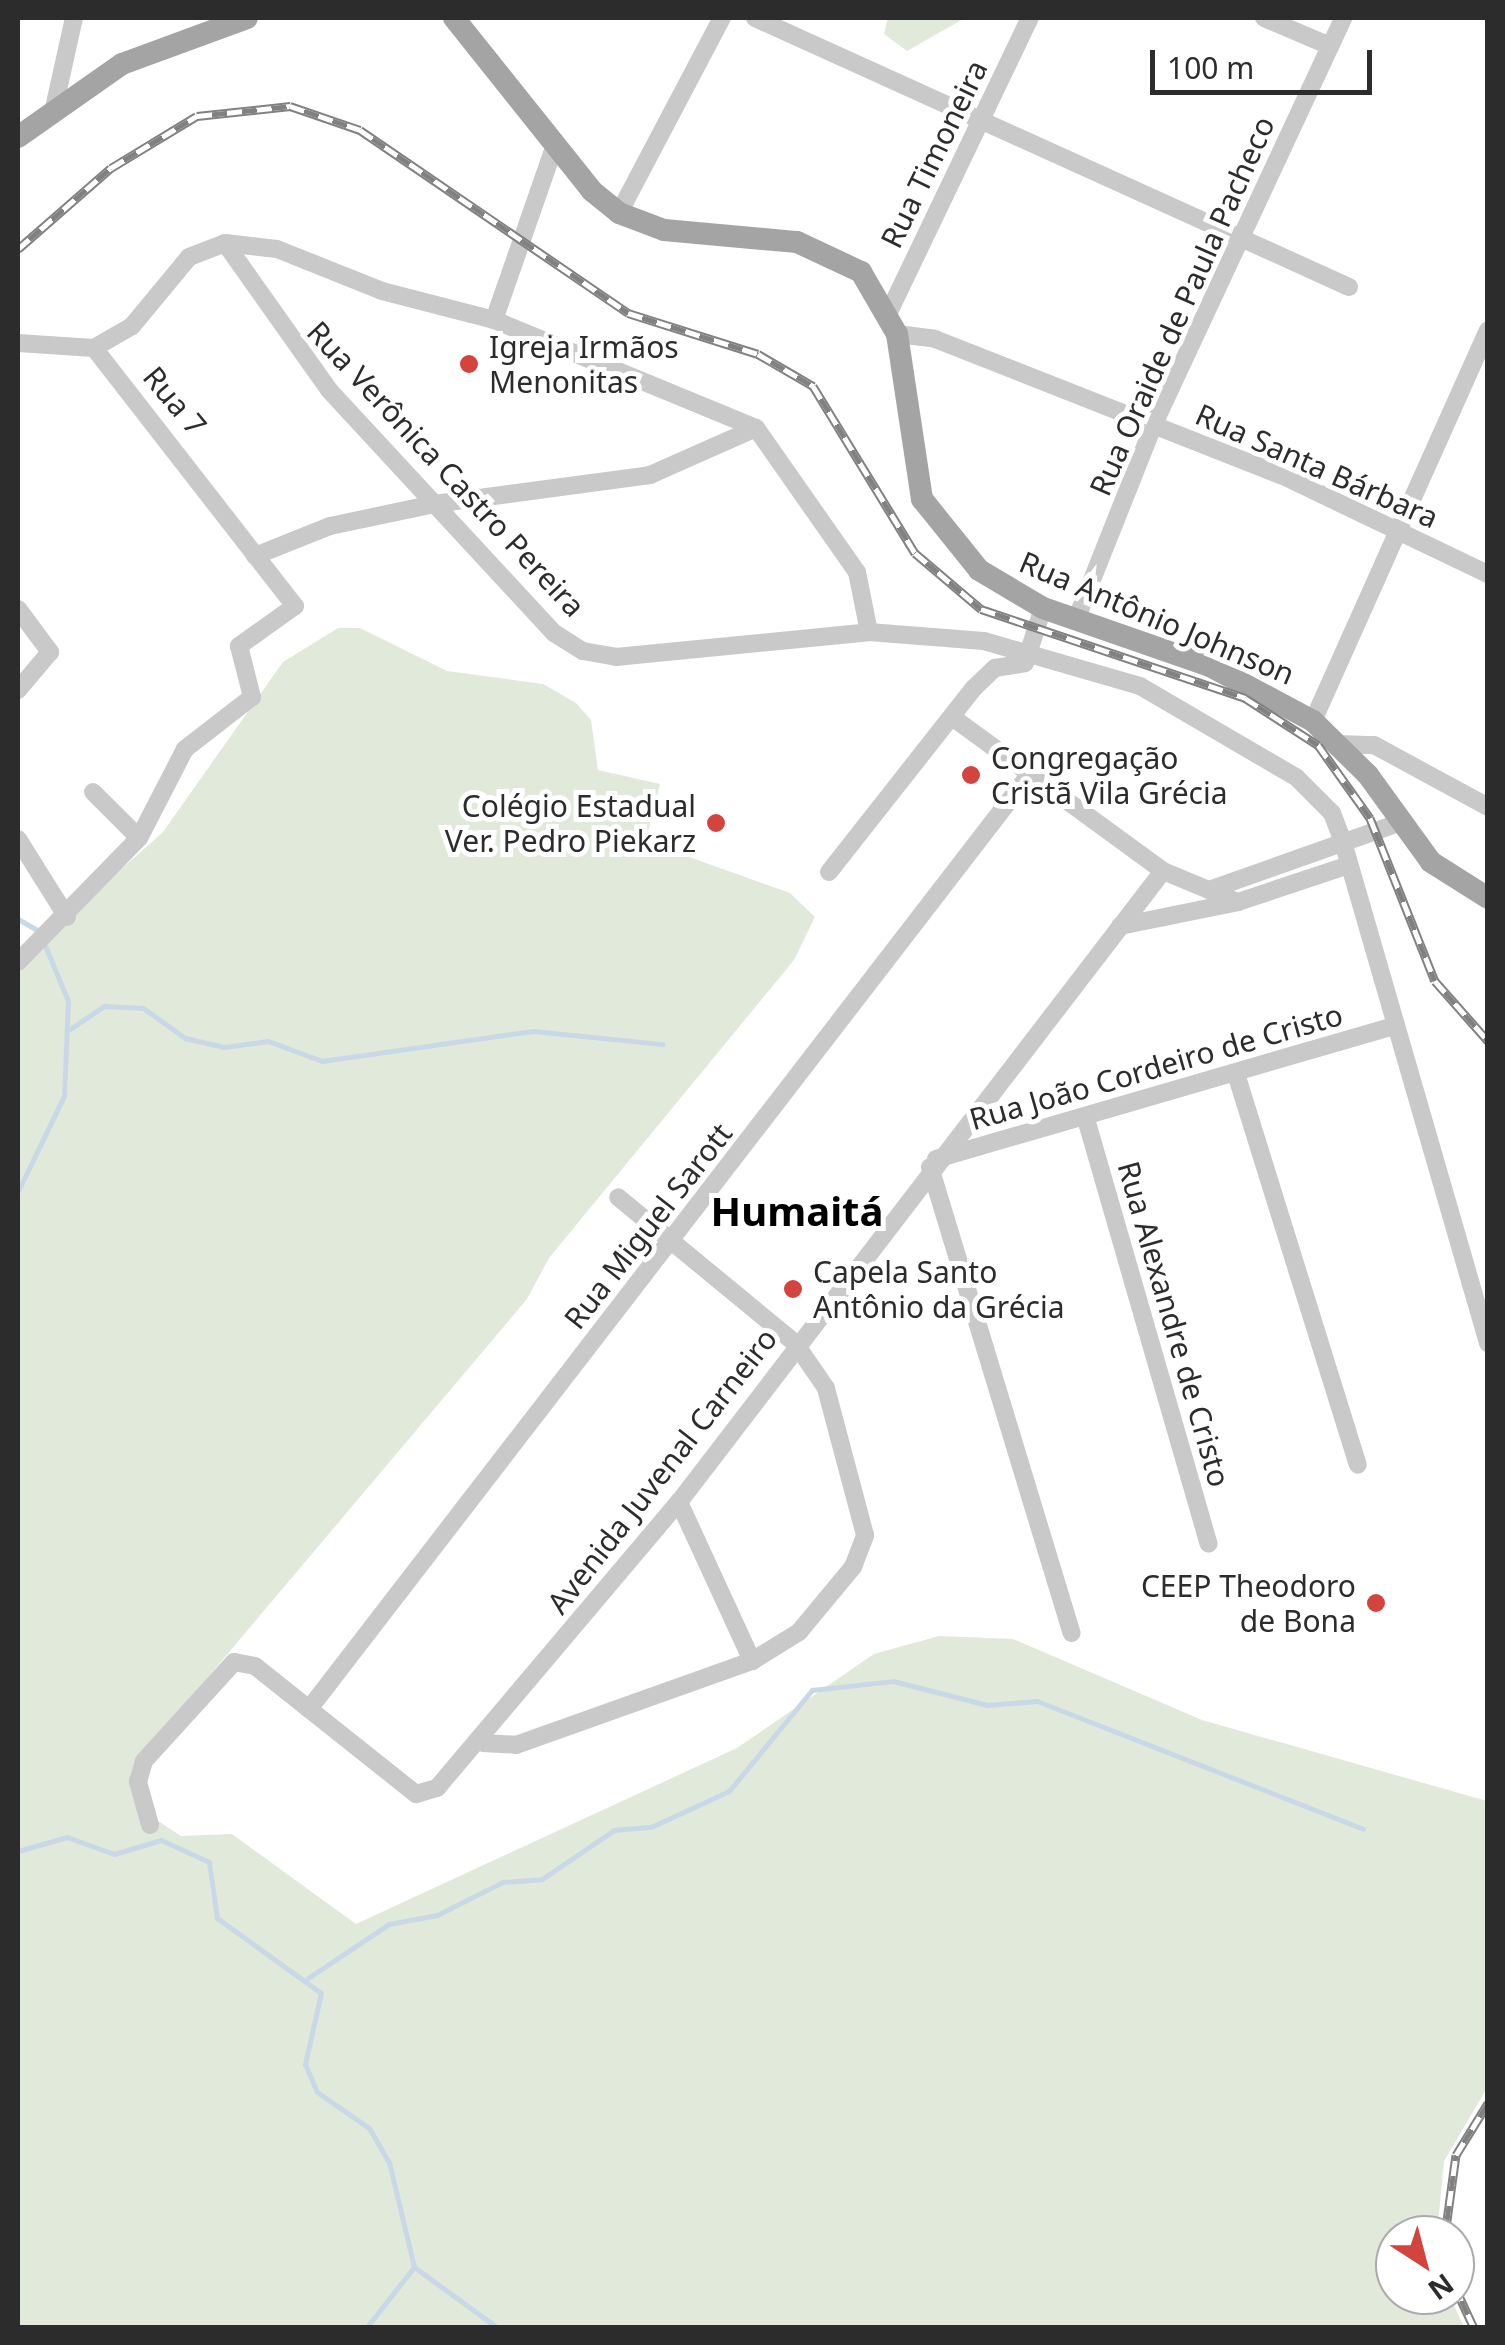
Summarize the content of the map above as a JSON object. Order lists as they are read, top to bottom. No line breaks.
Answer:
{"streets":{"main road":["Rua Antônio Johnson"],"street":["Rua Timoneira","Rua Oraide de Paula Pacheco","Rua 7","Rua Santa Bárbara","Rua Verônica Castro Pereira","Rua João Cordeiro de Cristo","Rua Miguel Sarott","Rua Alexandre de Cristo","Avenida Juvenal Carneiro"]},"crossings":[["Rua Timoneira","Rua Santa Bárbara"],["Rua Timoneira","Rua Antônio Johnson"],["Rua Oraide de Paula Pacheco","Rua Santa Bárbara"],["Rua Oraide de Paula Pacheco","Rua Antônio Johnson"],["Rua Santa Bárbara","Rua Antônio Johnson"],["Rua Verônica Castro Pereira","Rua João Cordeiro de Cristo"],["Rua João Cordeiro de Cristo","Rua Alexandre de Cristo"],["Rua João Cordeiro de Cristo","Avenida Juvenal Carneiro"],["Rua Miguel Sarott","Avenida Juvenal Carneiro"]],"districts":["Humaitá"],"places":["Igreja Irmãos Menonitas","Congregação Cristã Vila Grécia","Colégio Estadual Ver. Pedro Piekarz","Capela Santo Antônio da Grécia","CEEP Theodoro de Bona"],"scale_bar":"100 m","north":"bottom right"}
